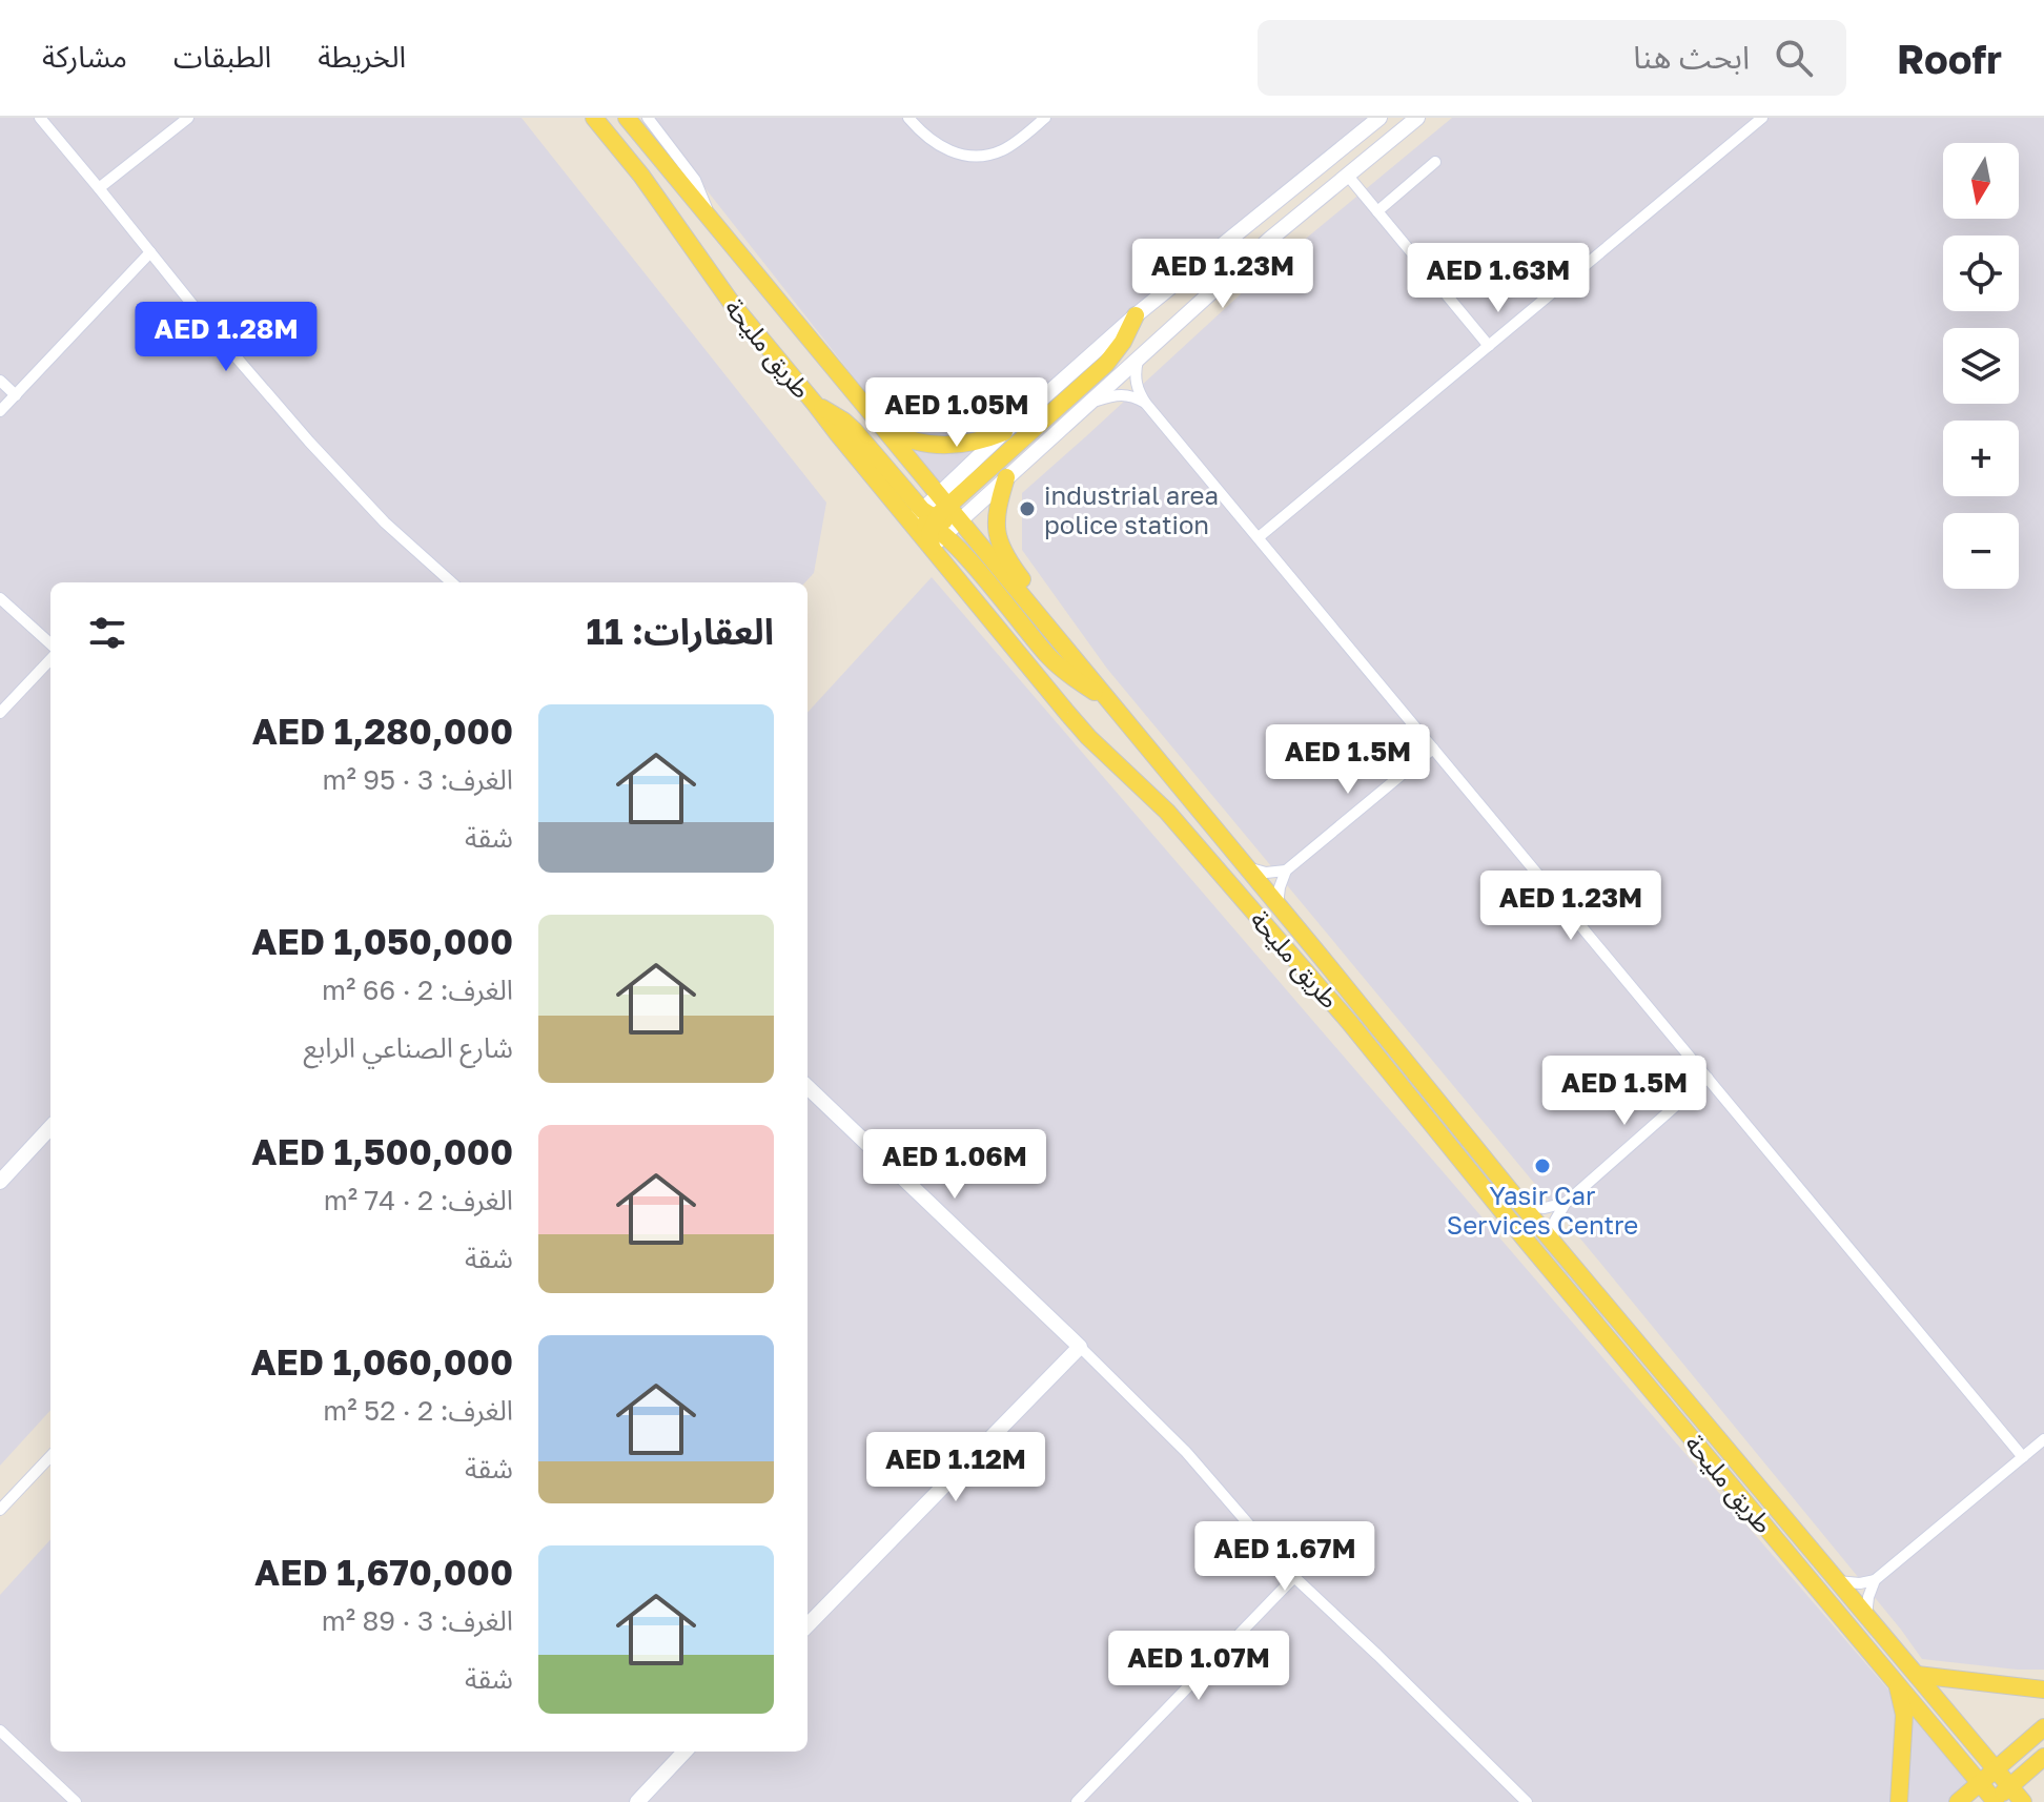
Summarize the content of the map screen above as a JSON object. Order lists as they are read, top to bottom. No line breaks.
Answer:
{"streets":{"main road":["طريق مليحة"]},"places":["industrial area police station","Yasir Car Services Centre"],"north":"bottom","page":{"header":"Roofr","search":"ابحث هنا","nav":["الخريطة","الطبقات","مشاركة"],"map_buttons":["+","−"],"price":["AED 1.23M","AED 1.63M","AED 1.28M","AED 1.05M","AED 1.5M","AED 1.23M","AED 1.5M","AED 1.06M","AED 1.12M","AED 1.67M","AED 1.07M"],"heading":"العقارات: 11","list":[{"name":"AED 1,280,000","note":"الغرف: 3 · 95 m² · شقة"},{"name":"AED 1,050,000","note":"الغرف: 2 · 66 m² · شارع الصناعي الرابع"},{"name":"AED 1,500,000","note":"الغرف: 2 · 74 m² · شقة"},{"name":"AED 1,060,000","note":"الغرف: 2 · 52 m² · شقة"},{"name":"AED 1,670,000","note":"الغرف: 3 · 89 m² · شقة"}]}}
